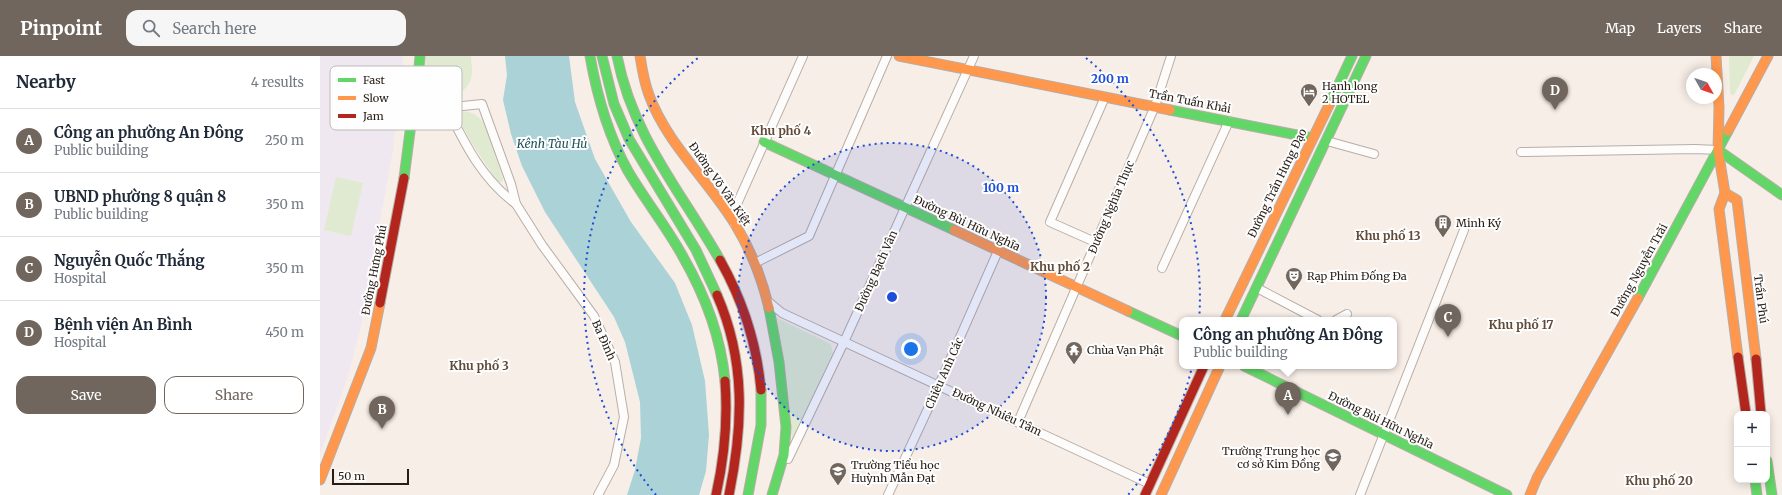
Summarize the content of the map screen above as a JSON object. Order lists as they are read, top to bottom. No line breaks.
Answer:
{"streets":{"main road":["Trần Tuấn Khải","Đường Trần Hưng Đạo","Đường Võ Văn Kiệt","Đường Bùi Hữu Nghĩa","Đường Hưng Phú","Đường Nguyễn Trãi","Trần Phú"],"street":["Đường Nghĩa Thục","Đường Bạch Vân","Ba Đình","Chiêu Anh Các","Đường Nhiêu Tâm"]},"crossings":[["Trần Tuấn Khải","Đường Trần Hưng Đạo"],["Trần Tuấn Khải","Đường Nghĩa Thục"],["Trần Tuấn Khải","Đường Bạch Vân"],["Đường Võ Văn Kiệt","Đường Bạch Vân"],["Đường Võ Văn Kiệt","Đường Nhiêu Tâm"],["Đường Nghĩa Thục","Đường Bùi Hữu Nghĩa"],["Đường Nghĩa Thục","Đường Nhiêu Tâm"],["Đường Bùi Hữu Nghĩa","Đường Bạch Vân"],["Đường Bùi Hữu Nghĩa","Chiêu Anh Các"],["Đường Bạch Vân","Đường Nhiêu Tâm"],["Chiêu Anh Các","Đường Nhiêu Tâm"]],"districts":["Khu phố 4","Khu phố 13","Khu phố 2","Khu phố 17","Khu phố 3","Khu phố 20"],"water":["Kênh Tàu Hủ"],"places":{"hotel":["Hạnh long 2 HOTEL"],"building":["Minh Ký"],"theatre":["Rạp Phim Đống Đa"],"temple":["Chùa Vạn Phật"],"school or university":["Trường Trung học cơ sở Kim Đồng","Trường Tiểu học Huỳnh Mẫn Đạt"]},"legend":["Fast","Slow","Jam"],"scale_bar":"50 m","north":"bottom right","page":{"header":"Pinpoint","search":"Search here","nav":["Map","Layers","Share"],"heading":["Nearby","4 results"],"pins":["D","C","A","B"],"list":[{"mark":"A","name":"Công an phường An Đông","note":"Public building","value":"250 m"},{"mark":"B","name":"UBND phường 8 quận 8","note":"Public building","value":"350 m"},{"mark":"C","name":"Nguyễn Quốc Thắng","note":"Hospital","value":"350 m"},{"mark":"D","name":"Bệnh viện An Bình","note":"Hospital","value":"450 m"}],"popup":["Công an phường An Đông","Public building"],"buttons":["Save","Share"],"map_buttons":["+","−"],"scale":"50 m"},"rings":["200 m","100 m"]}
